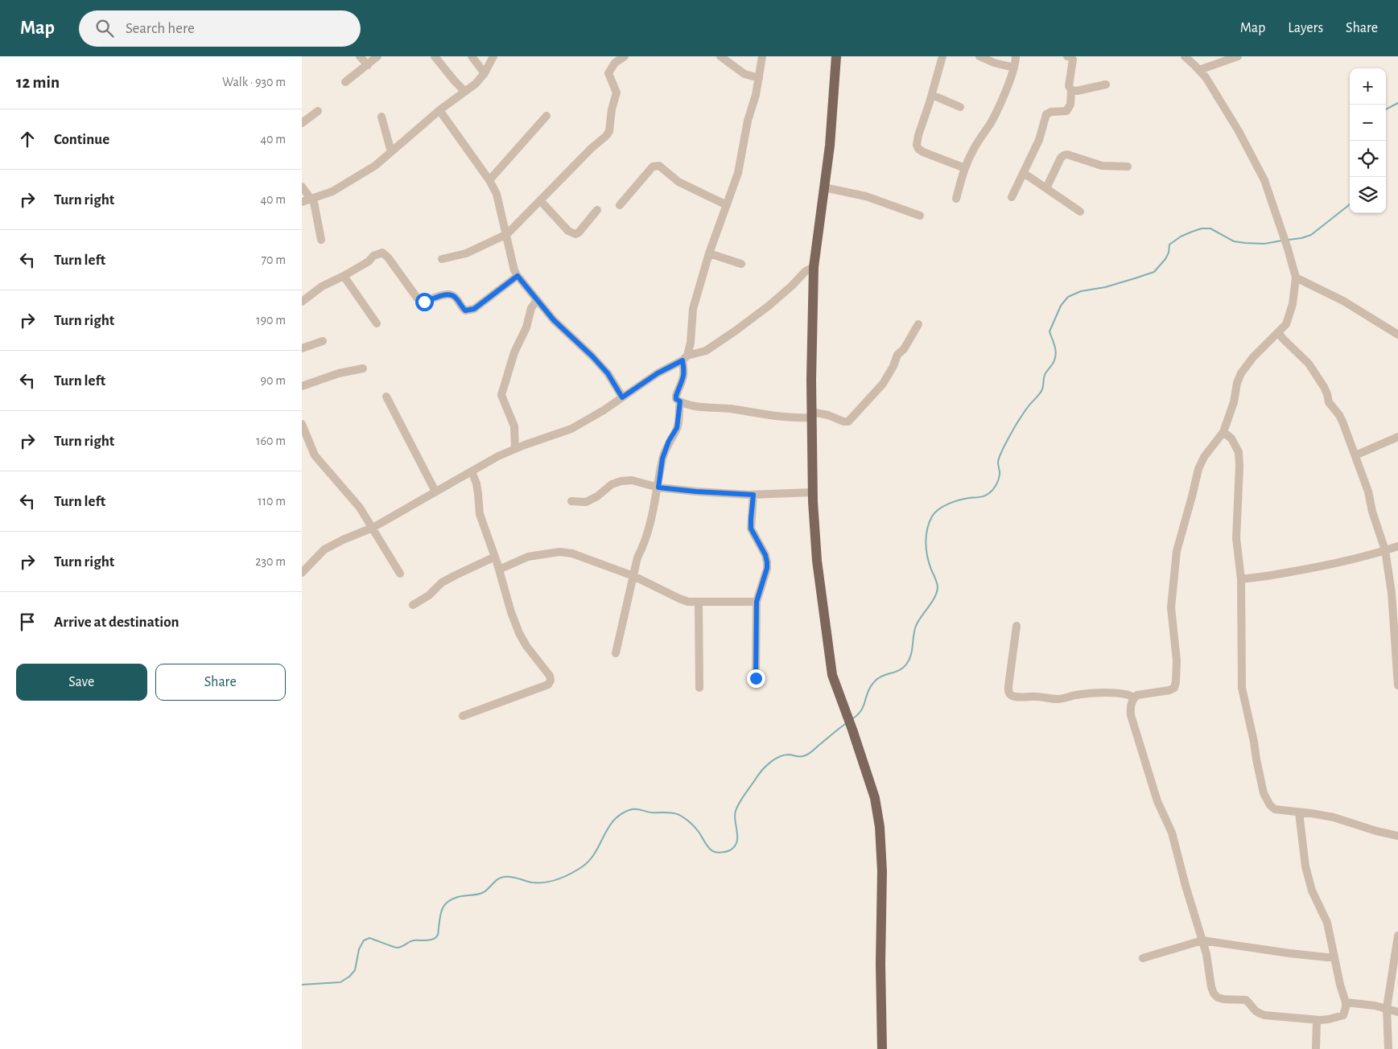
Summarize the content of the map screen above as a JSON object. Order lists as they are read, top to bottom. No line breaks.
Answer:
{"page":{"header":"Map","search":"Search here","nav":["Map","Layers","Share"],"heading":["12 min","Walk · 930 m"],"map_buttons":["+","−"],"list":[["Continue","40 m"],["Turn right","40 m"],["Turn left","70 m"],["Turn right","190 m"],["Turn left","90 m"],["Turn right","160 m"],["Turn left","110 m"],["Turn right","230 m"],"Arrive at destination"],"buttons":["Save","Share"]}}
